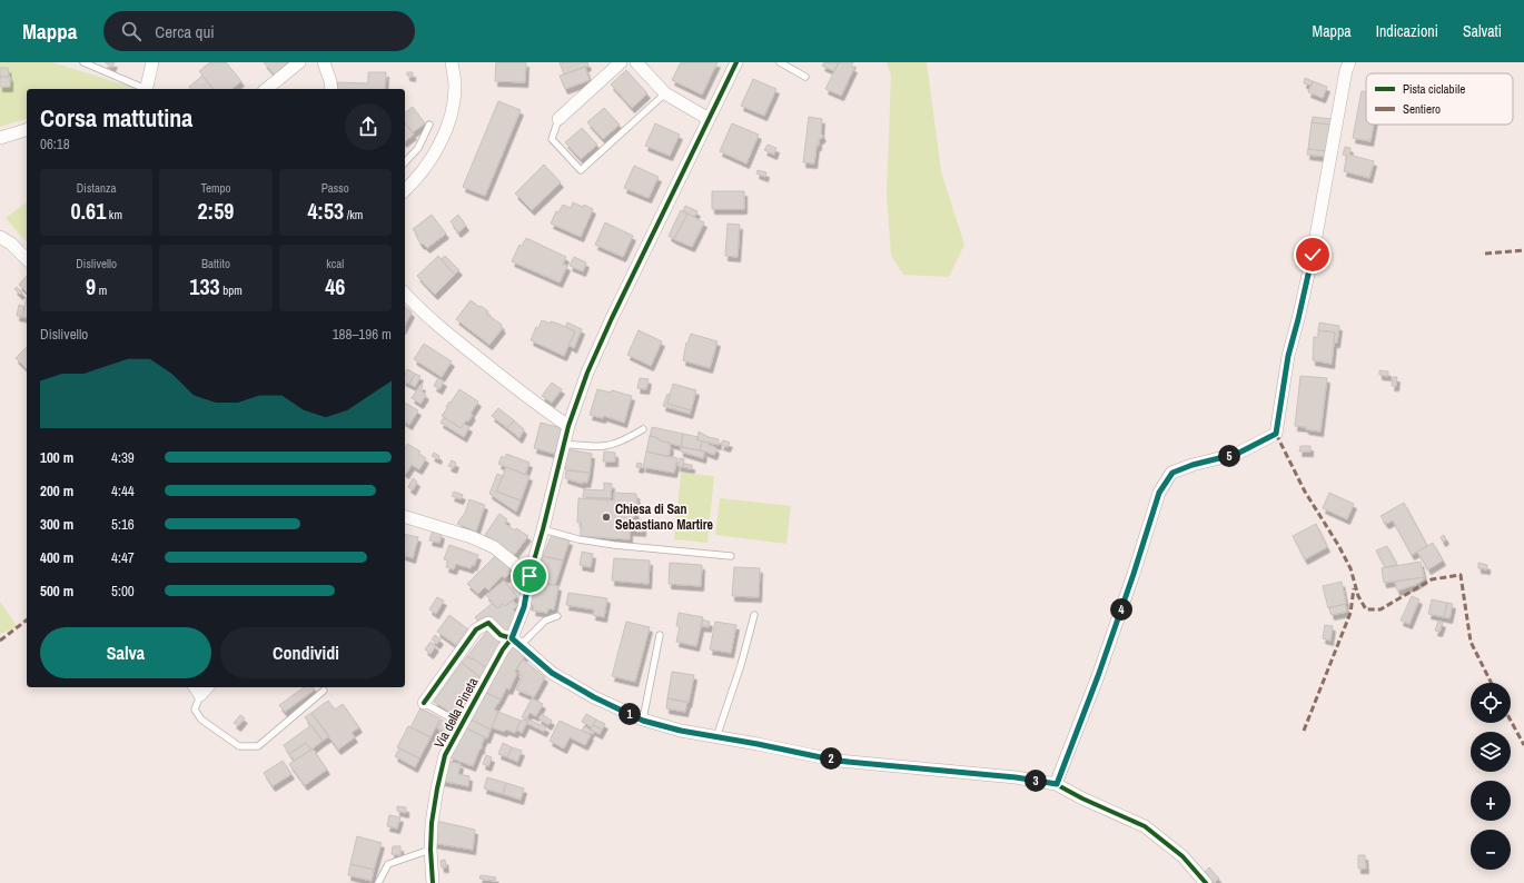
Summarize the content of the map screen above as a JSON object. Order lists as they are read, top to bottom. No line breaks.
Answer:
{"streets":{"street":["Via della Pineta"]},"places":["Chiesa di San Sebastiano Martire"],"legend":["Pista ciclabile","Sentiero"],"page":{"header":"Mappa","search":"Cerca qui","nav":["Mappa","Indicazioni","Salvati"],"heading":["Corsa mattutina","06:18"],"stats":[["Distanza","0.61 km"],["Tempo","2:59"],["Passo","4:53 /km"],["Dislivello","9 m"],["Battito","133 bpm"],["kcal","46"]],"chart":["Dislivello","188–196 m"],"list":[{"name":"100 m","note":"4:39"},{"name":"200 m","note":"4:44"},{"name":"300 m","note":"5:16"},{"name":"400 m","note":"4:47"},{"name":"500 m","note":"5:00"}],"pins":["5","4","1","2","3"],"buttons":["Salva","Condividi"],"map_buttons":["+","−"]}}
